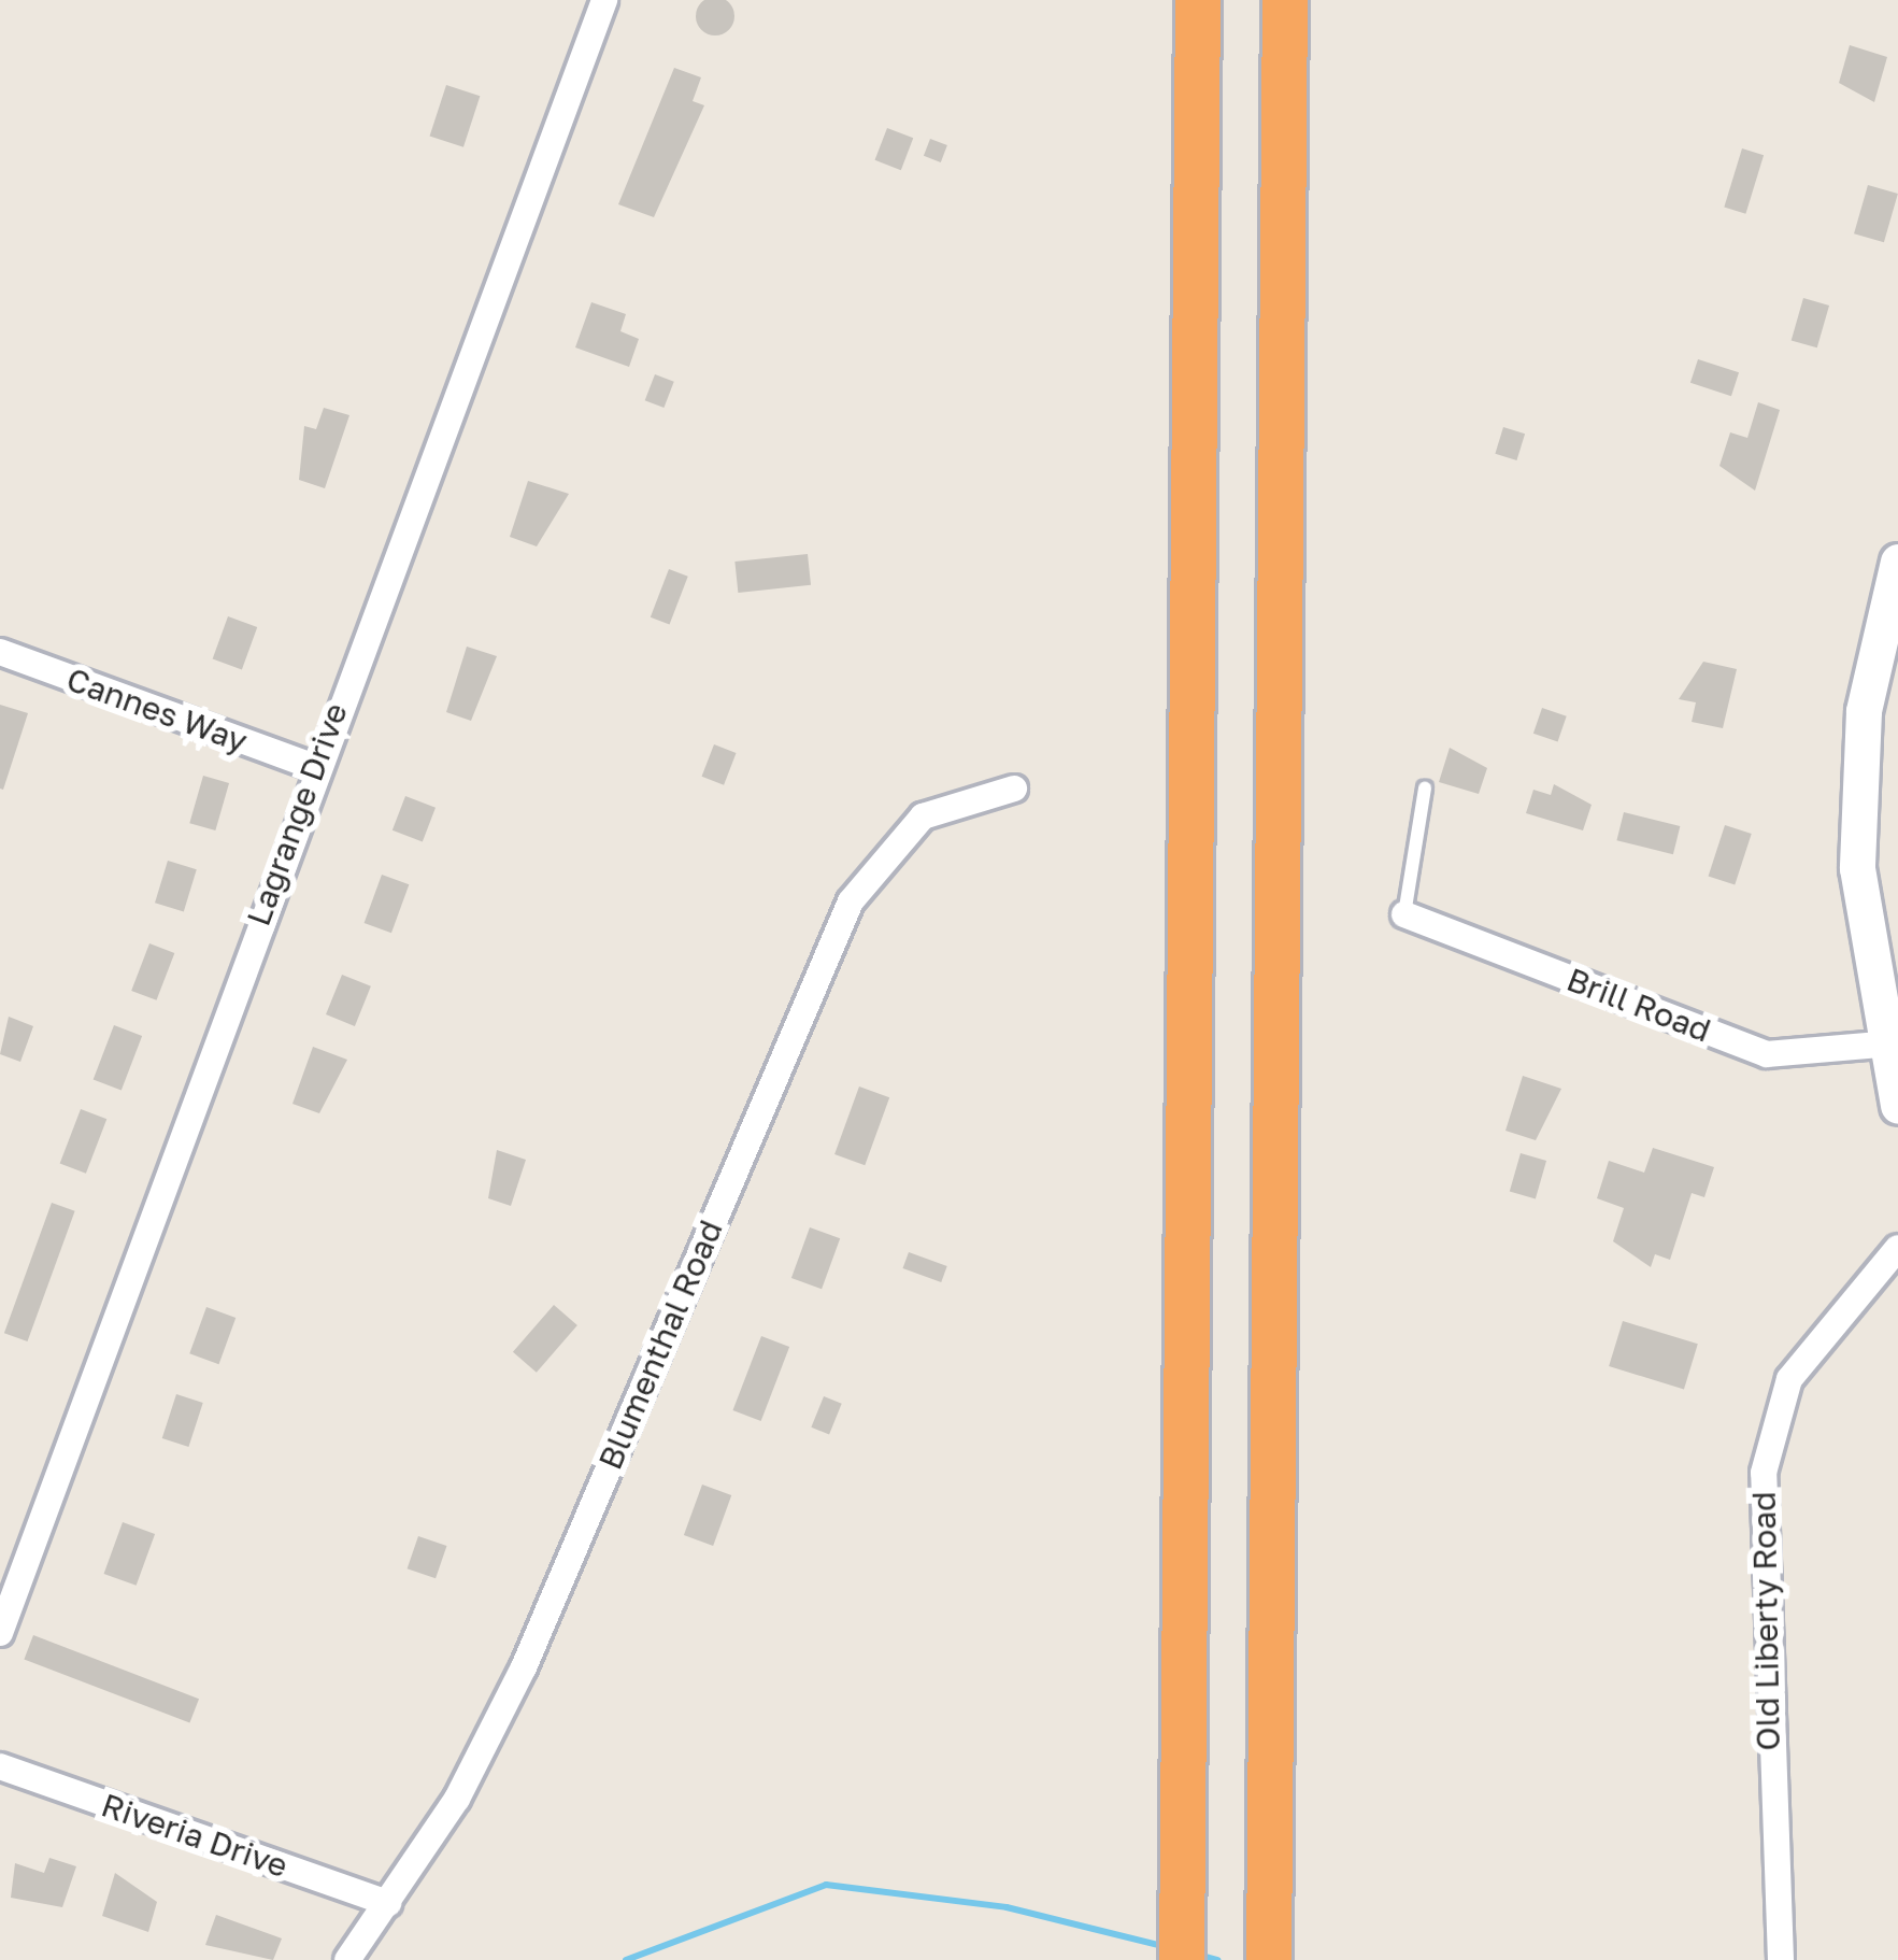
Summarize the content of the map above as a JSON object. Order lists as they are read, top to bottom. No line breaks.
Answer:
{"streets":{"street":["Cannes Way","Lagrange Drive","Brill Road","Blumenthal Road","Old Liberty Road","Riveria Drive"]},"crossings":[["Cannes Way","Lagrange Drive"],["Blumenthal Road","Riveria Drive"]]}
